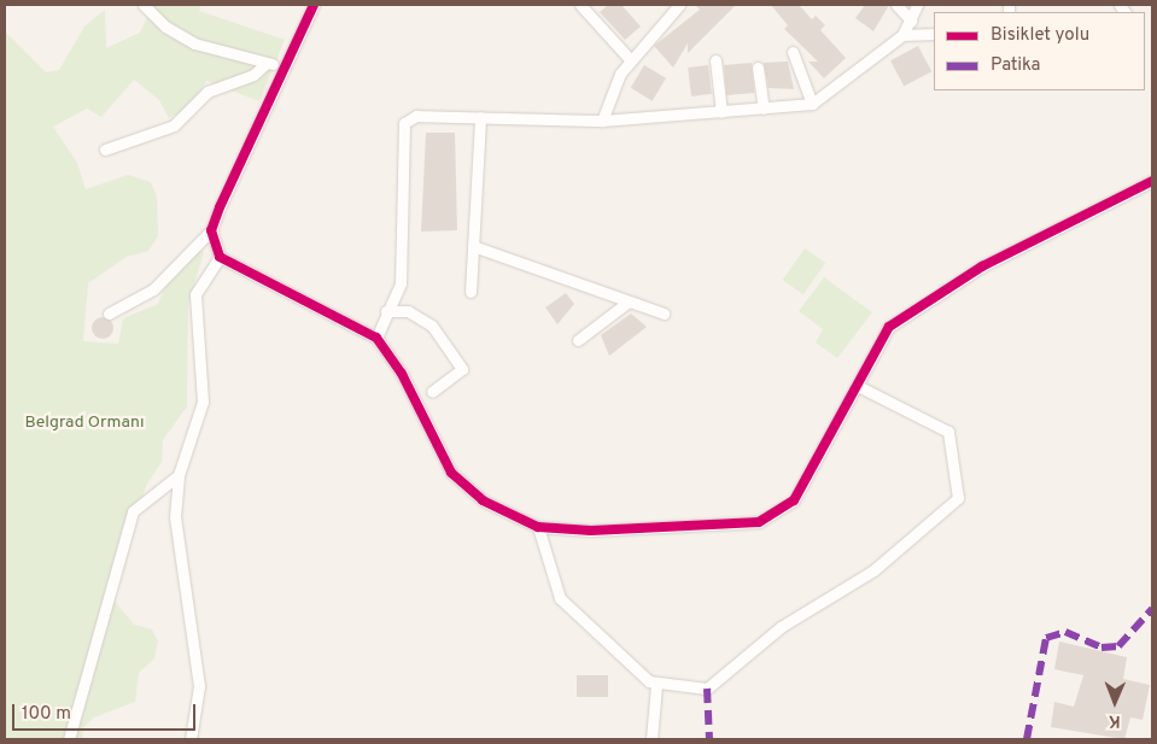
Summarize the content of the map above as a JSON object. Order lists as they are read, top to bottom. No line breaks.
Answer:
{"parks":["Belgrad Ormanı"],"legend":["Bisiklet yolu","Patika"],"scale_bar":"100 m","north":"bottom"}
